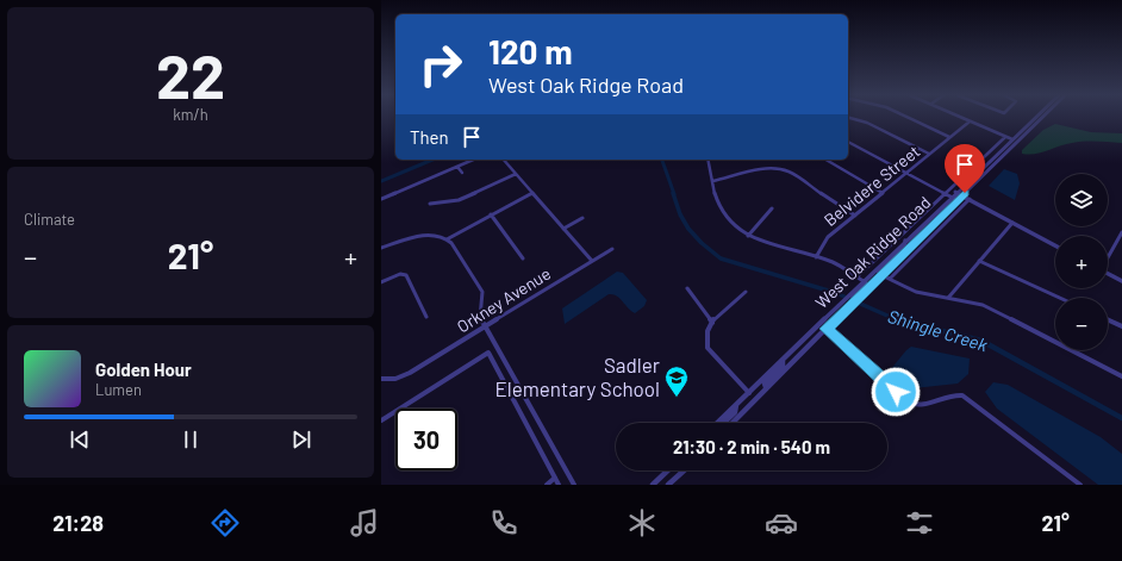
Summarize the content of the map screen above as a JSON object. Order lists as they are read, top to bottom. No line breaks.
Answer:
{"streets":{"street":["Belvidere Street","West Oak Ridge Road","Orkney Avenue"]},"water":["Shingle Creek"],"places":{"school or university":["Sadler Elementary School"]},"page":{"tile":[["22","km/h"],"Climate"],"turn":["120 m","West Oak Ridge Road"],"then":"Then","map_buttons":["+","−"],"heat":["−","21°","+"],"song":["Golden Hour","Lumen"],"limit":"30","trip":"21:30 · 2 min · 540 m","tabs":["21:28","21°"]}}
